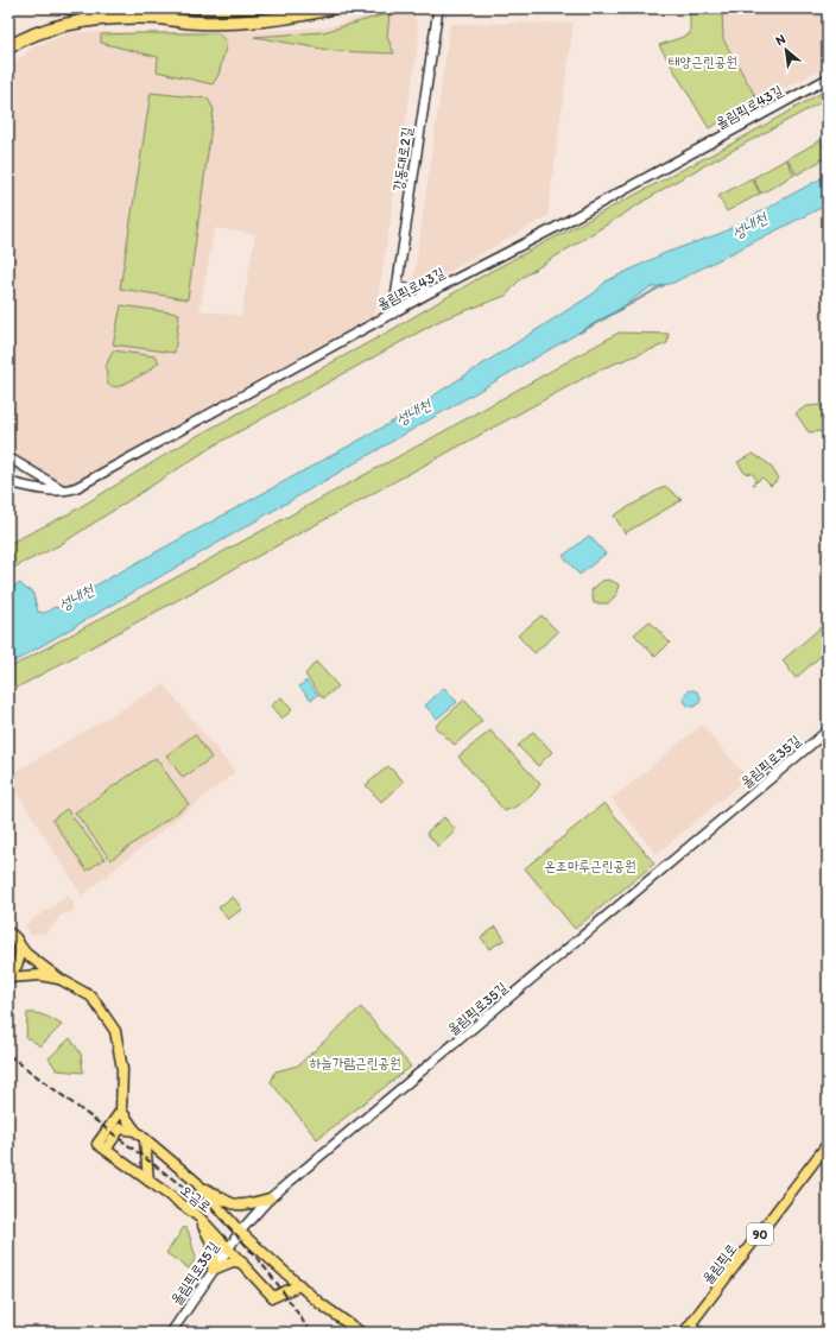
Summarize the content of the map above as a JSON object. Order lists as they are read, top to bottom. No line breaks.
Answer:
{"streets":{"main road":["오금로","90","올림픽로"],"street":["올림픽로43길","강동대로2길","올림픽로35길"]},"crossings":[["올림픽로43길","강동대로2길"],["올림픽로35길","오금로"]],"water":["성내천"],"parks":["태양근린공원","온조마루근린공원","하늘가람근린공원"],"north":"top left"}
